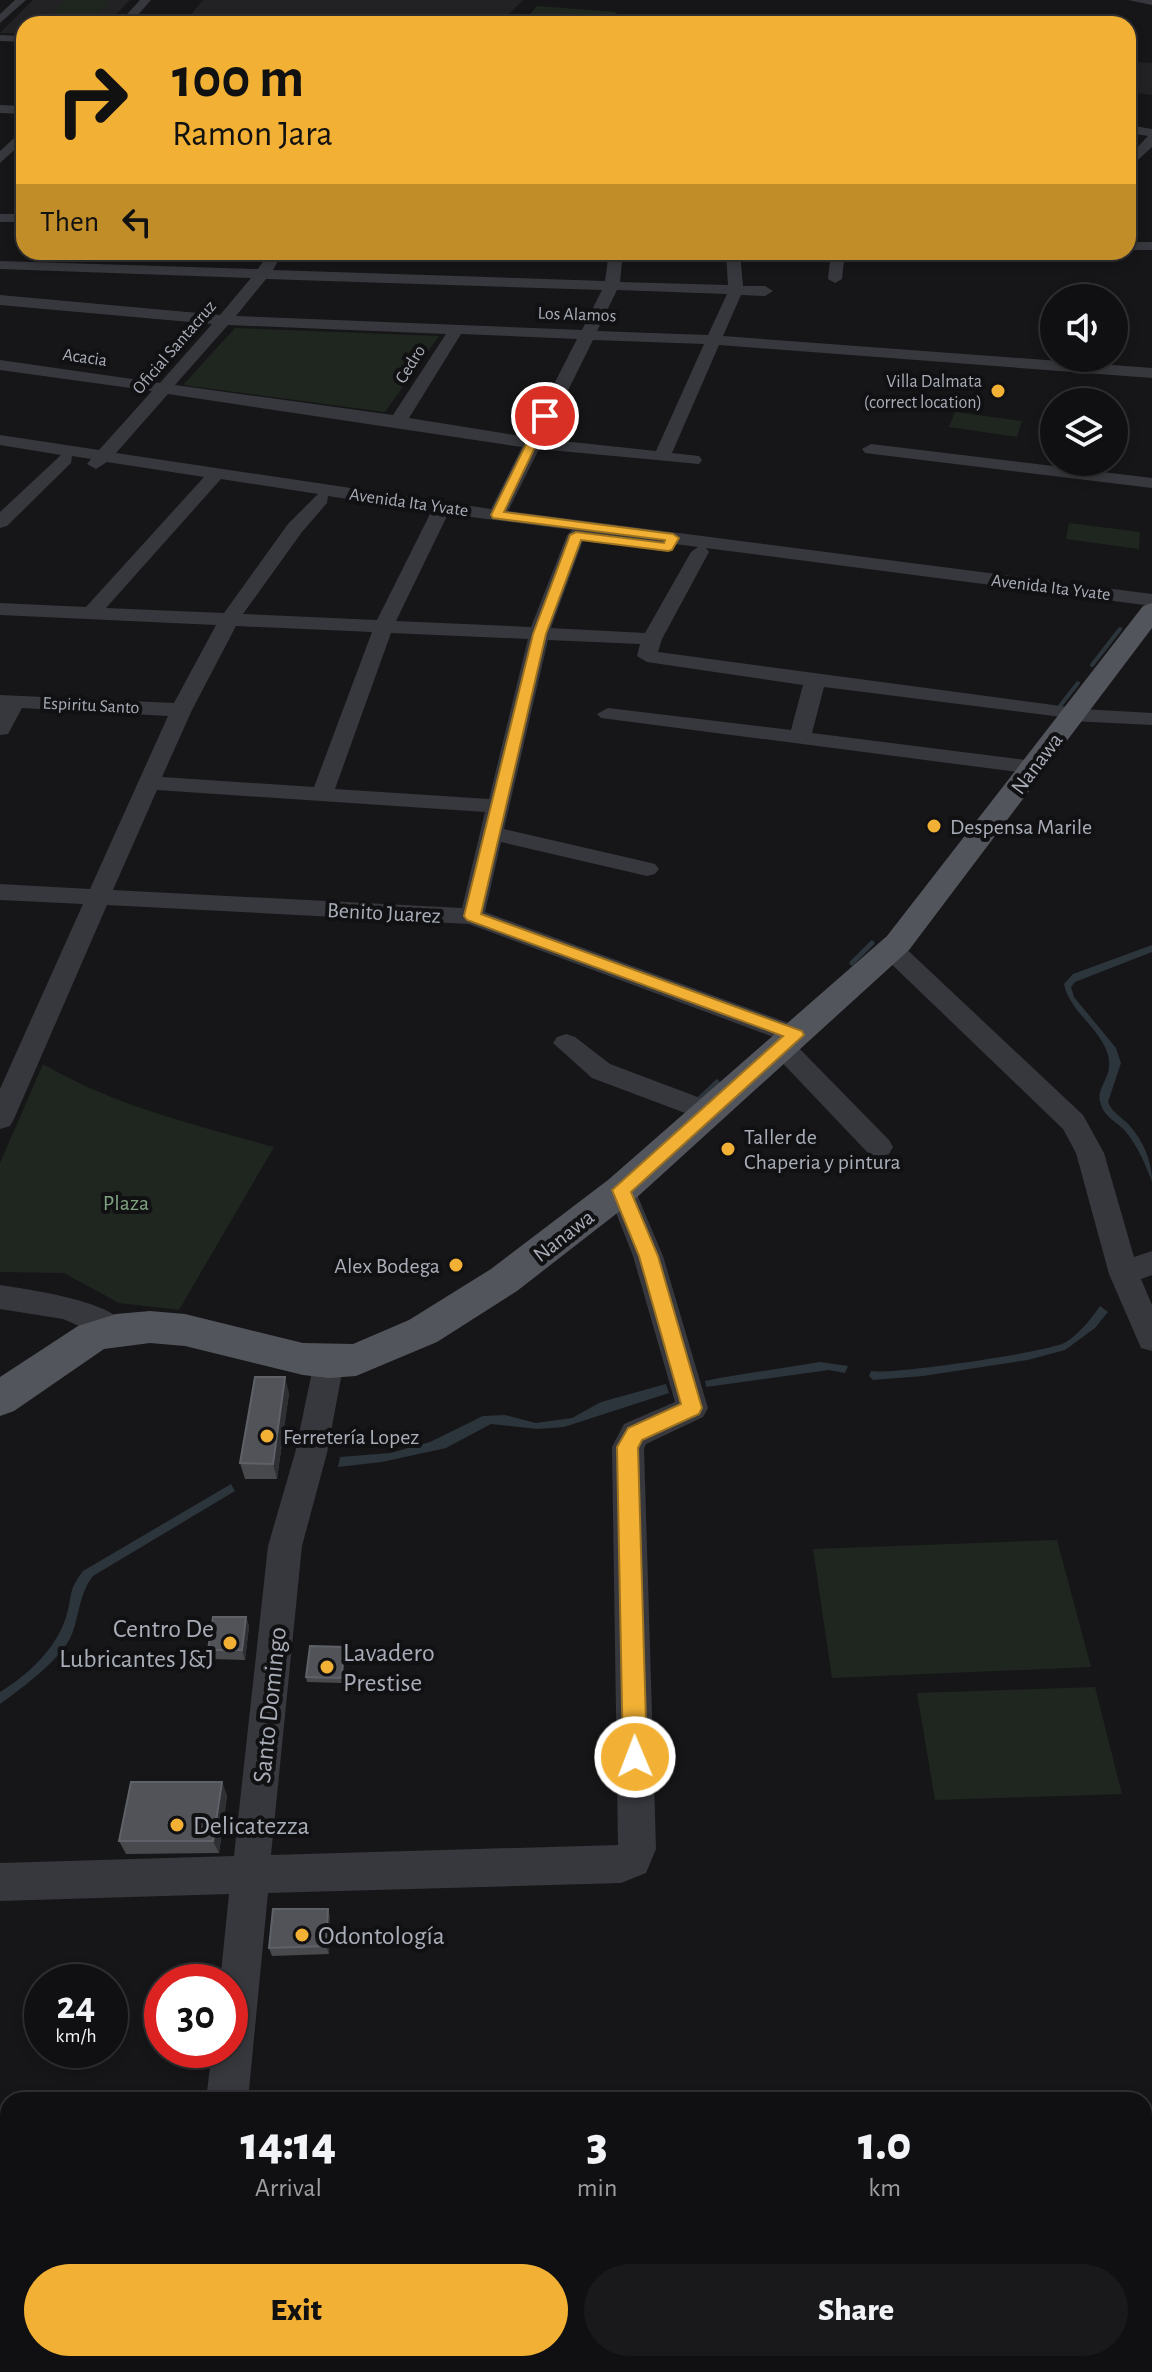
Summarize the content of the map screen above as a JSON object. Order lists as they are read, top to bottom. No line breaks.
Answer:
{"streets":{"main road":["Nanawa"],"street":["Los Alamos","Oficial Santacruz","Acacia","Cedro","Avenida Ita Yvate","Espiritu Santo","Benito Juarez","Santo Domingo"]},"crossings":[["Los Alamos","Oficial Santacruz"],["Los Alamos","Cedro"],["Oficial Santacruz","Acacia"],["Oficial Santacruz","Avenida Ita Yvate"],["Acacia","Cedro"],["Avenida Ita Yvate","Nanawa"],["Nanawa","Benito Juarez"],["Nanawa","Santo Domingo"]],"parks":["Plaza"],"places":["Villa Dalmata (correct location)","Despensa Marile","Taller de Chaperia y pintura","Alex Bodega","Ferretería Lopez","Centro De Lubricantes J&J","Lavadero Prestise","Delicatezza","Odontología"],"page":{"turn":["100 m","Ramon Jara"],"then":"Then","speed":"24 km/h","limit":"30","eta":["14:14","Arrival","3","min","1.0","km"],"buttons":["Exit","Share"]}}
